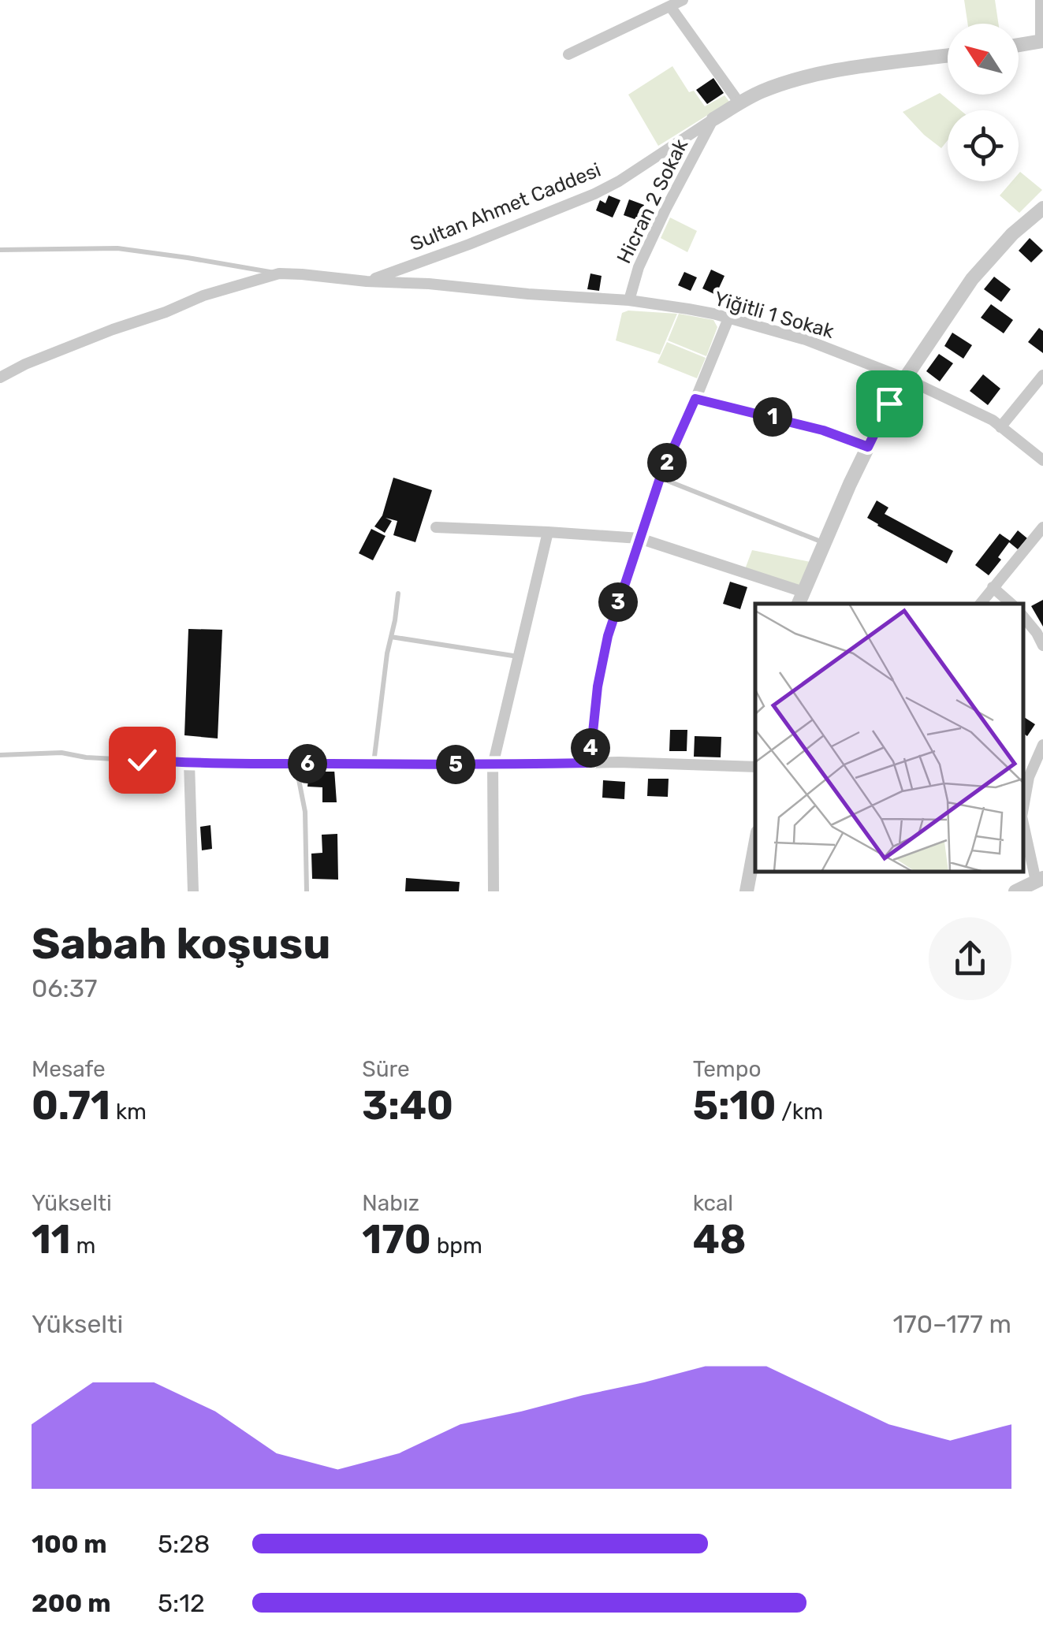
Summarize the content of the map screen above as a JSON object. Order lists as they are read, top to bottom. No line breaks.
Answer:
{"streets":{"street":["Hicran 2 Sokak","Sultan Ahmet Caddesi","Yiğitli 1 Sokak"]},"crossings":[["Hicran 2 Sokak","Sultan Ahmet Caddesi"],["Hicran 2 Sokak","Yiğitli 1 Sokak"],["Sultan Ahmet Caddesi","Yiğitli 1 Sokak"]],"north":"top left","page":{"pins":["1","2","3","4","6","5"],"heading":["Sabah koşusu","06:37"],"stats":[["Mesafe","0.71 km"],["Süre","3:40"],["Tempo","5:10 /km"],["Yükselti","11 m"],["Nabız","170 bpm"],["kcal","48"]],"chart":["Yükselti","170–177 m"],"list":[{"name":"100 m","note":"5:28"},{"name":"200 m","note":"5:12"}]}}
